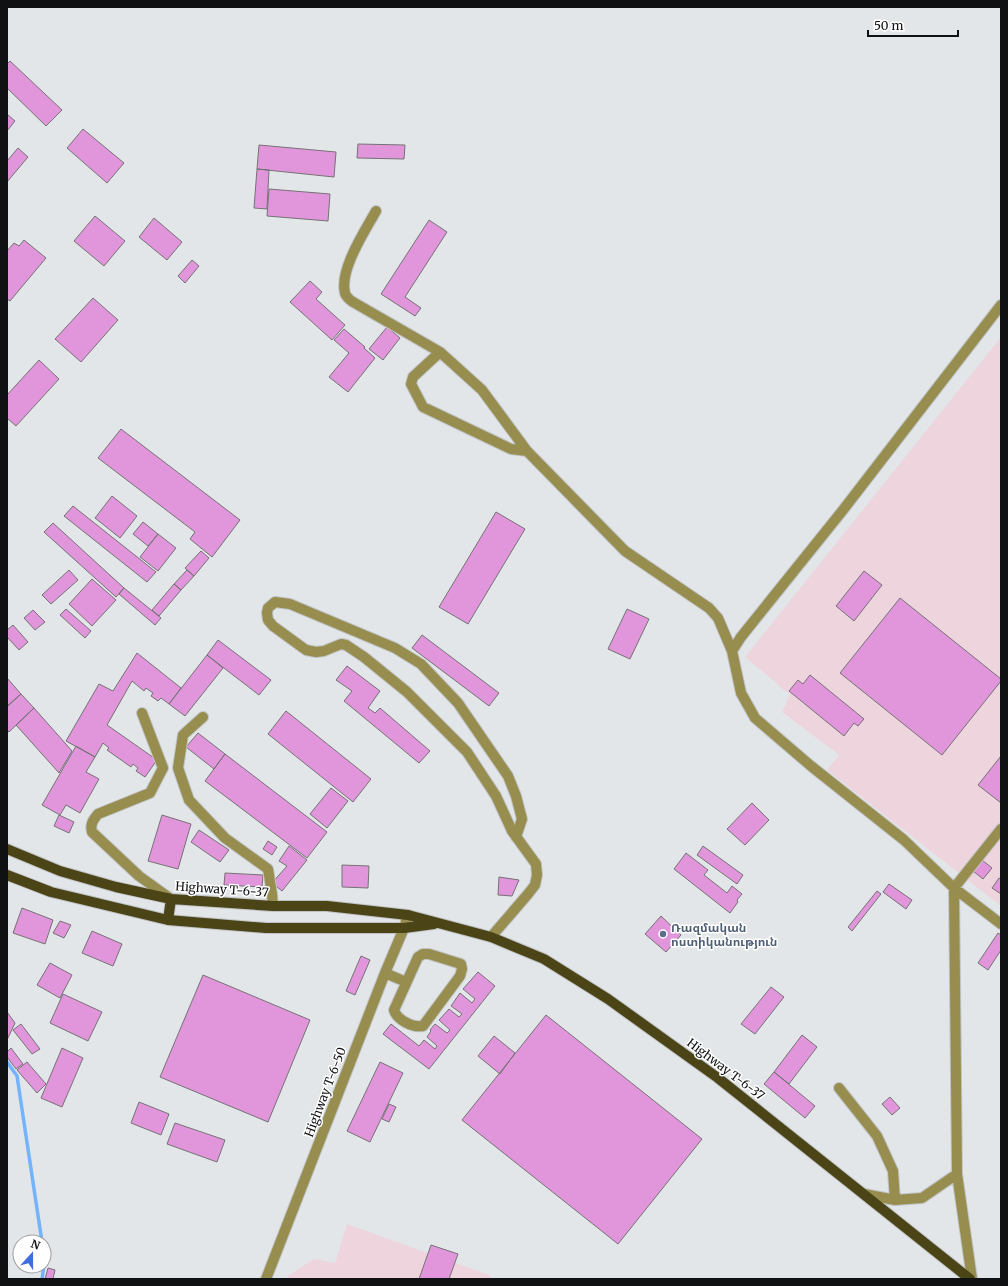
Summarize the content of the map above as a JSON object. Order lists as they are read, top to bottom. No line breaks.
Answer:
{"streets":{"main road":["Highway T-6-37"],"street":["Highway T-6-50"]},"crossings":[["Highway T-6-37","Highway T-6-50"]],"places":["Ռազմական ոստիկանություն"],"scale_bar":"50 m","north":"top"}
